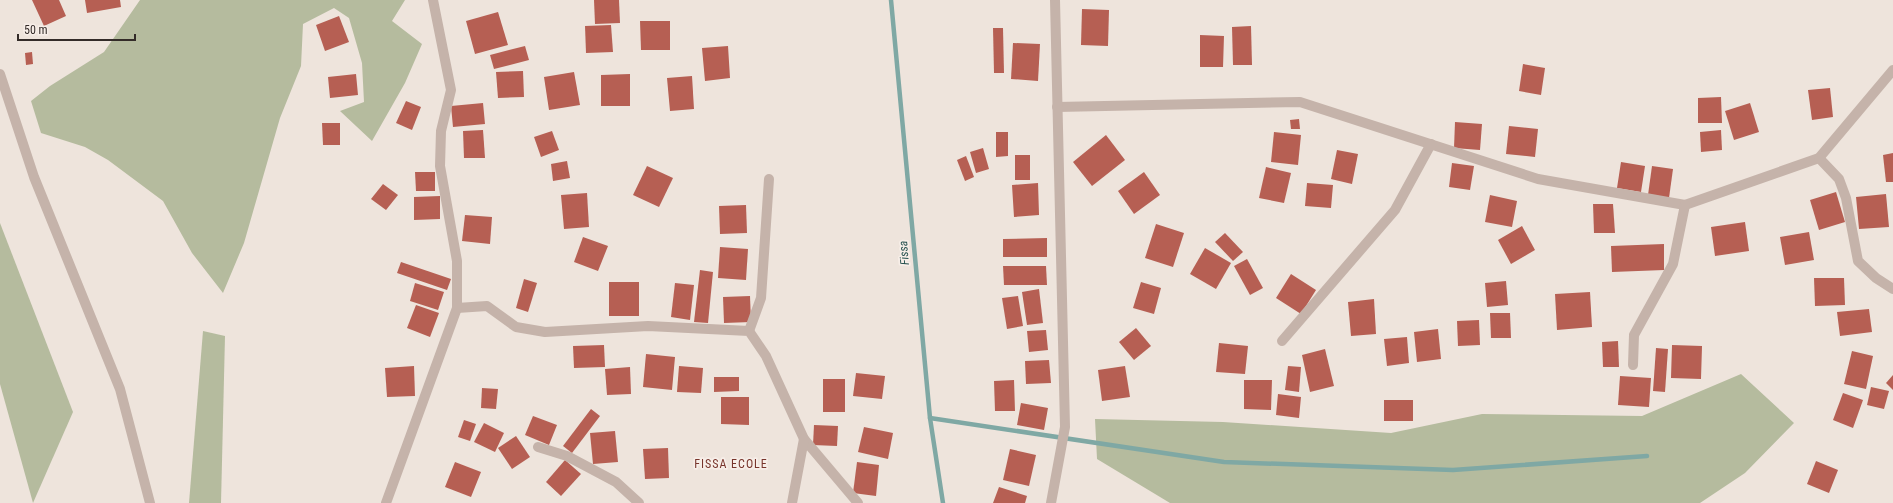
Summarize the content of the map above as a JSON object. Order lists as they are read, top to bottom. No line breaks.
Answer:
{"districts":["FISSA ECOLE"],"water":["Fissa"],"scale_bar":"50 m"}
